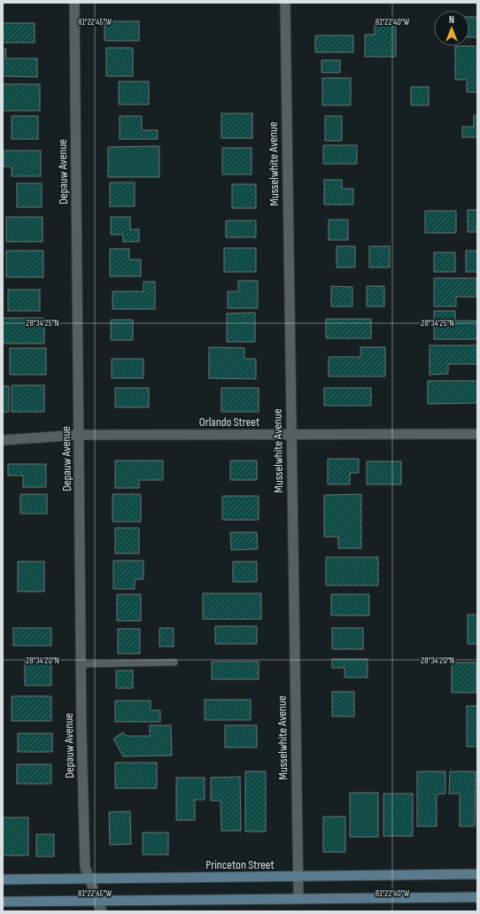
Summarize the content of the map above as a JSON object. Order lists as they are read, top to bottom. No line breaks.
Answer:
{"streets":{"main road":["Princeton Street"],"street":["Musselwhite Avenue","Depauw Avenue","Orlando Street"]},"crossings":[["Musselwhite Avenue","Orlando Street"],["Musselwhite Avenue","Princeton Street"],["Depauw Avenue","Orlando Street"],["Depauw Avenue","Princeton Street"]],"north":"top","coordinates":["81°22'45\"W","81°22'40\"W","28°34'25\"N","28°34'20\"N"]}
